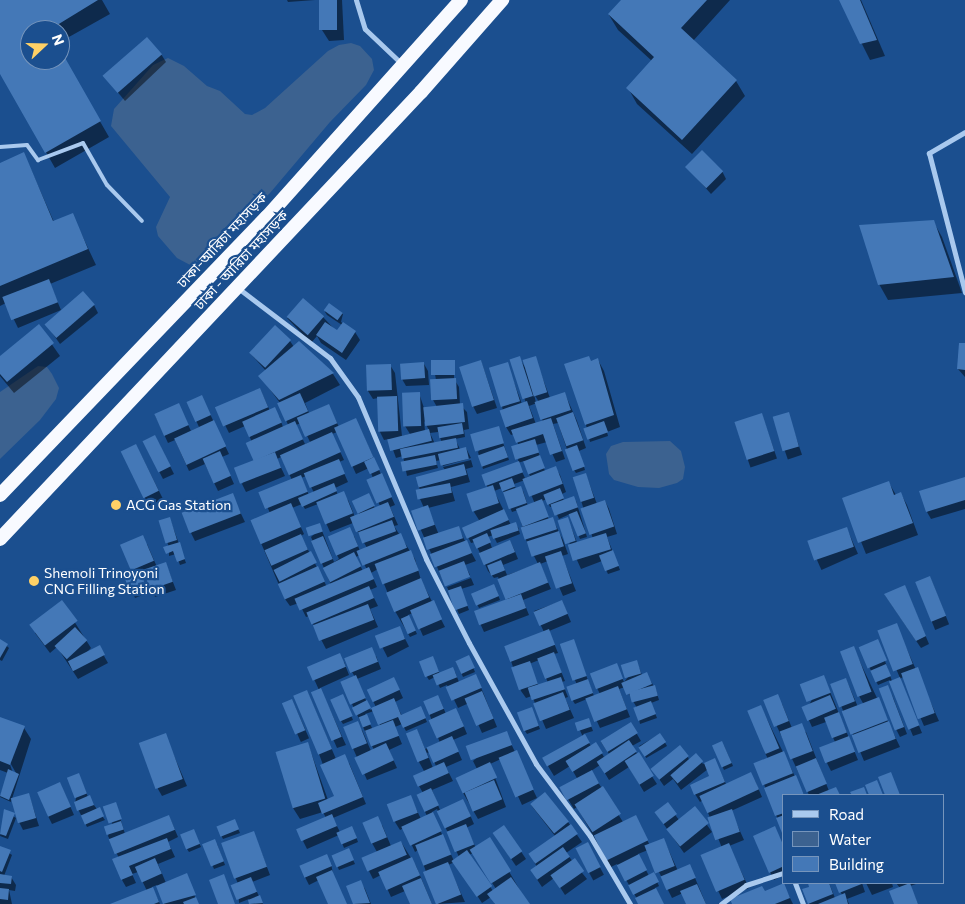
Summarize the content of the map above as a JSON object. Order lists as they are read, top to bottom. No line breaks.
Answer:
{"streets":{"highway":["ঢাকা-আরিচা মহাসড়ক","ঢাকা - আরিচা মহাসড়ক"]},"places":["ACG Gas Station","Shemoli Trinoyoni CNG Filling Station"],"legend":["Road","Water","Building"],"north":"right"}
